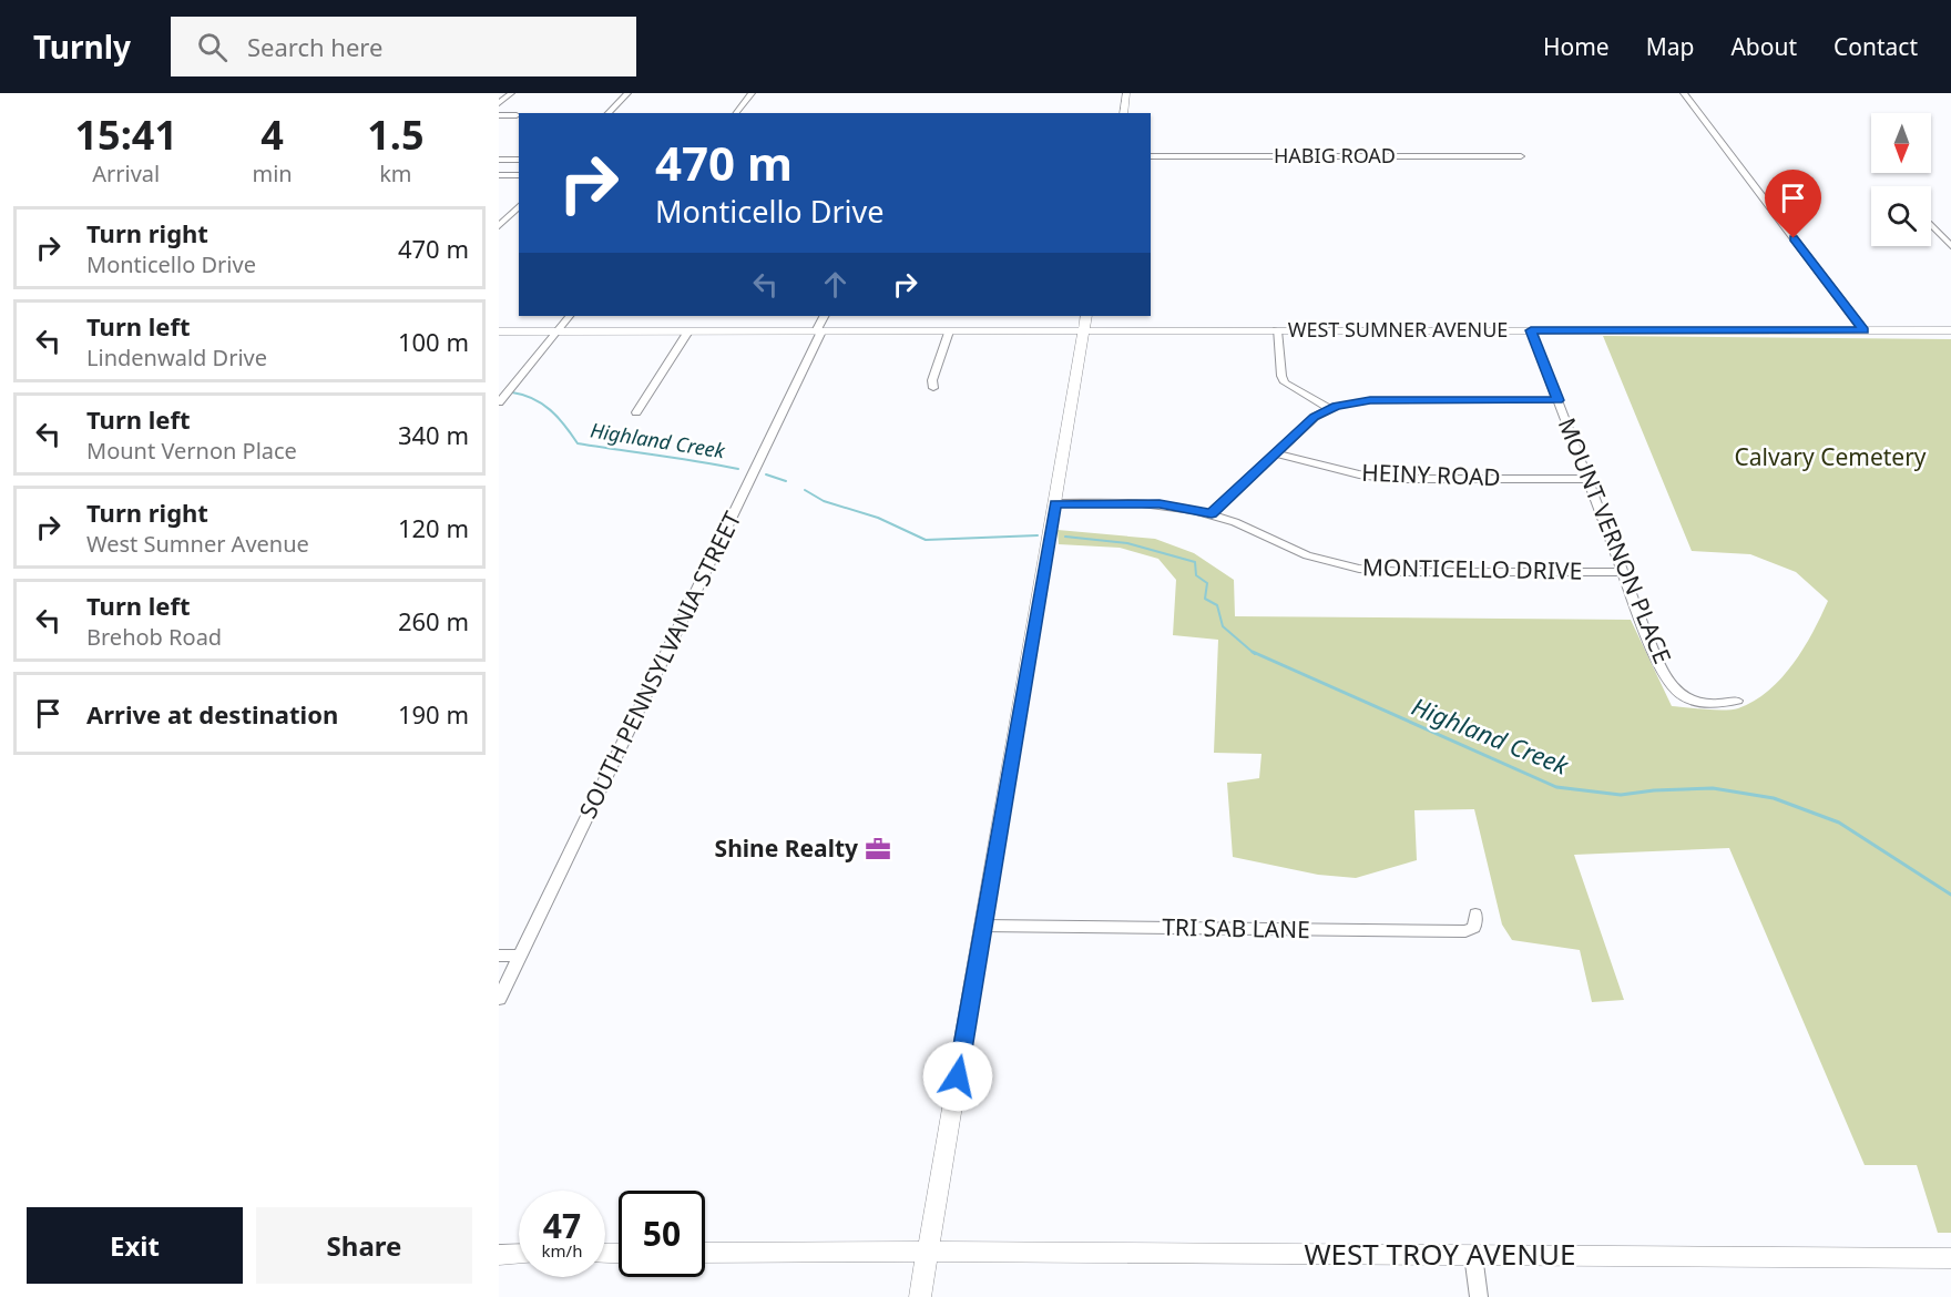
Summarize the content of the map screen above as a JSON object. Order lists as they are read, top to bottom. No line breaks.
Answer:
{"streets":{"main road":["WEST SUMNER AVENUE","WEST TROY AVENUE"],"street":["HABIG ROAD","HEINY ROAD","MOUNT VERNON PLACE","MONTICELLO DRIVE","SOUTH PENNSYLVANIA STREET","TRI SAB LANE"]},"crossings":[["WEST SUMNER AVENUE","MOUNT VERNON PLACE"],["WEST SUMNER AVENUE","SOUTH PENNSYLVANIA STREET"],["HEINY ROAD","MOUNT VERNON PLACE"],["MOUNT VERNON PLACE","MONTICELLO DRIVE"]],"water":["Highland Creek"],"parks":["Calvary Cemetery"],"places":{"office":["Shine Realty"]},"north":"bottom","page":{"header":"Turnly","search":"Search here","nav":["Home","Map","About","Contact"],"eta":["15:41","Arrival","4","min","1.5","km"],"turn":["470 m","Monticello Drive"],"list":[{"name":"Turn right","note":"Monticello Drive","value":"470 m"},{"name":"Turn left","note":"Lindenwald Drive","value":"100 m"},{"name":"Turn left","note":"Mount Vernon Place","value":"340 m"},{"name":"Turn right","note":"West Sumner Avenue","value":"120 m"},{"name":"Turn left","note":"Brehob Road","value":"260 m"},{"name":"Arrive at destination","value":"190 m"}],"speed":"47 km/h","limit":"50","buttons":["Exit","Share"]}}
